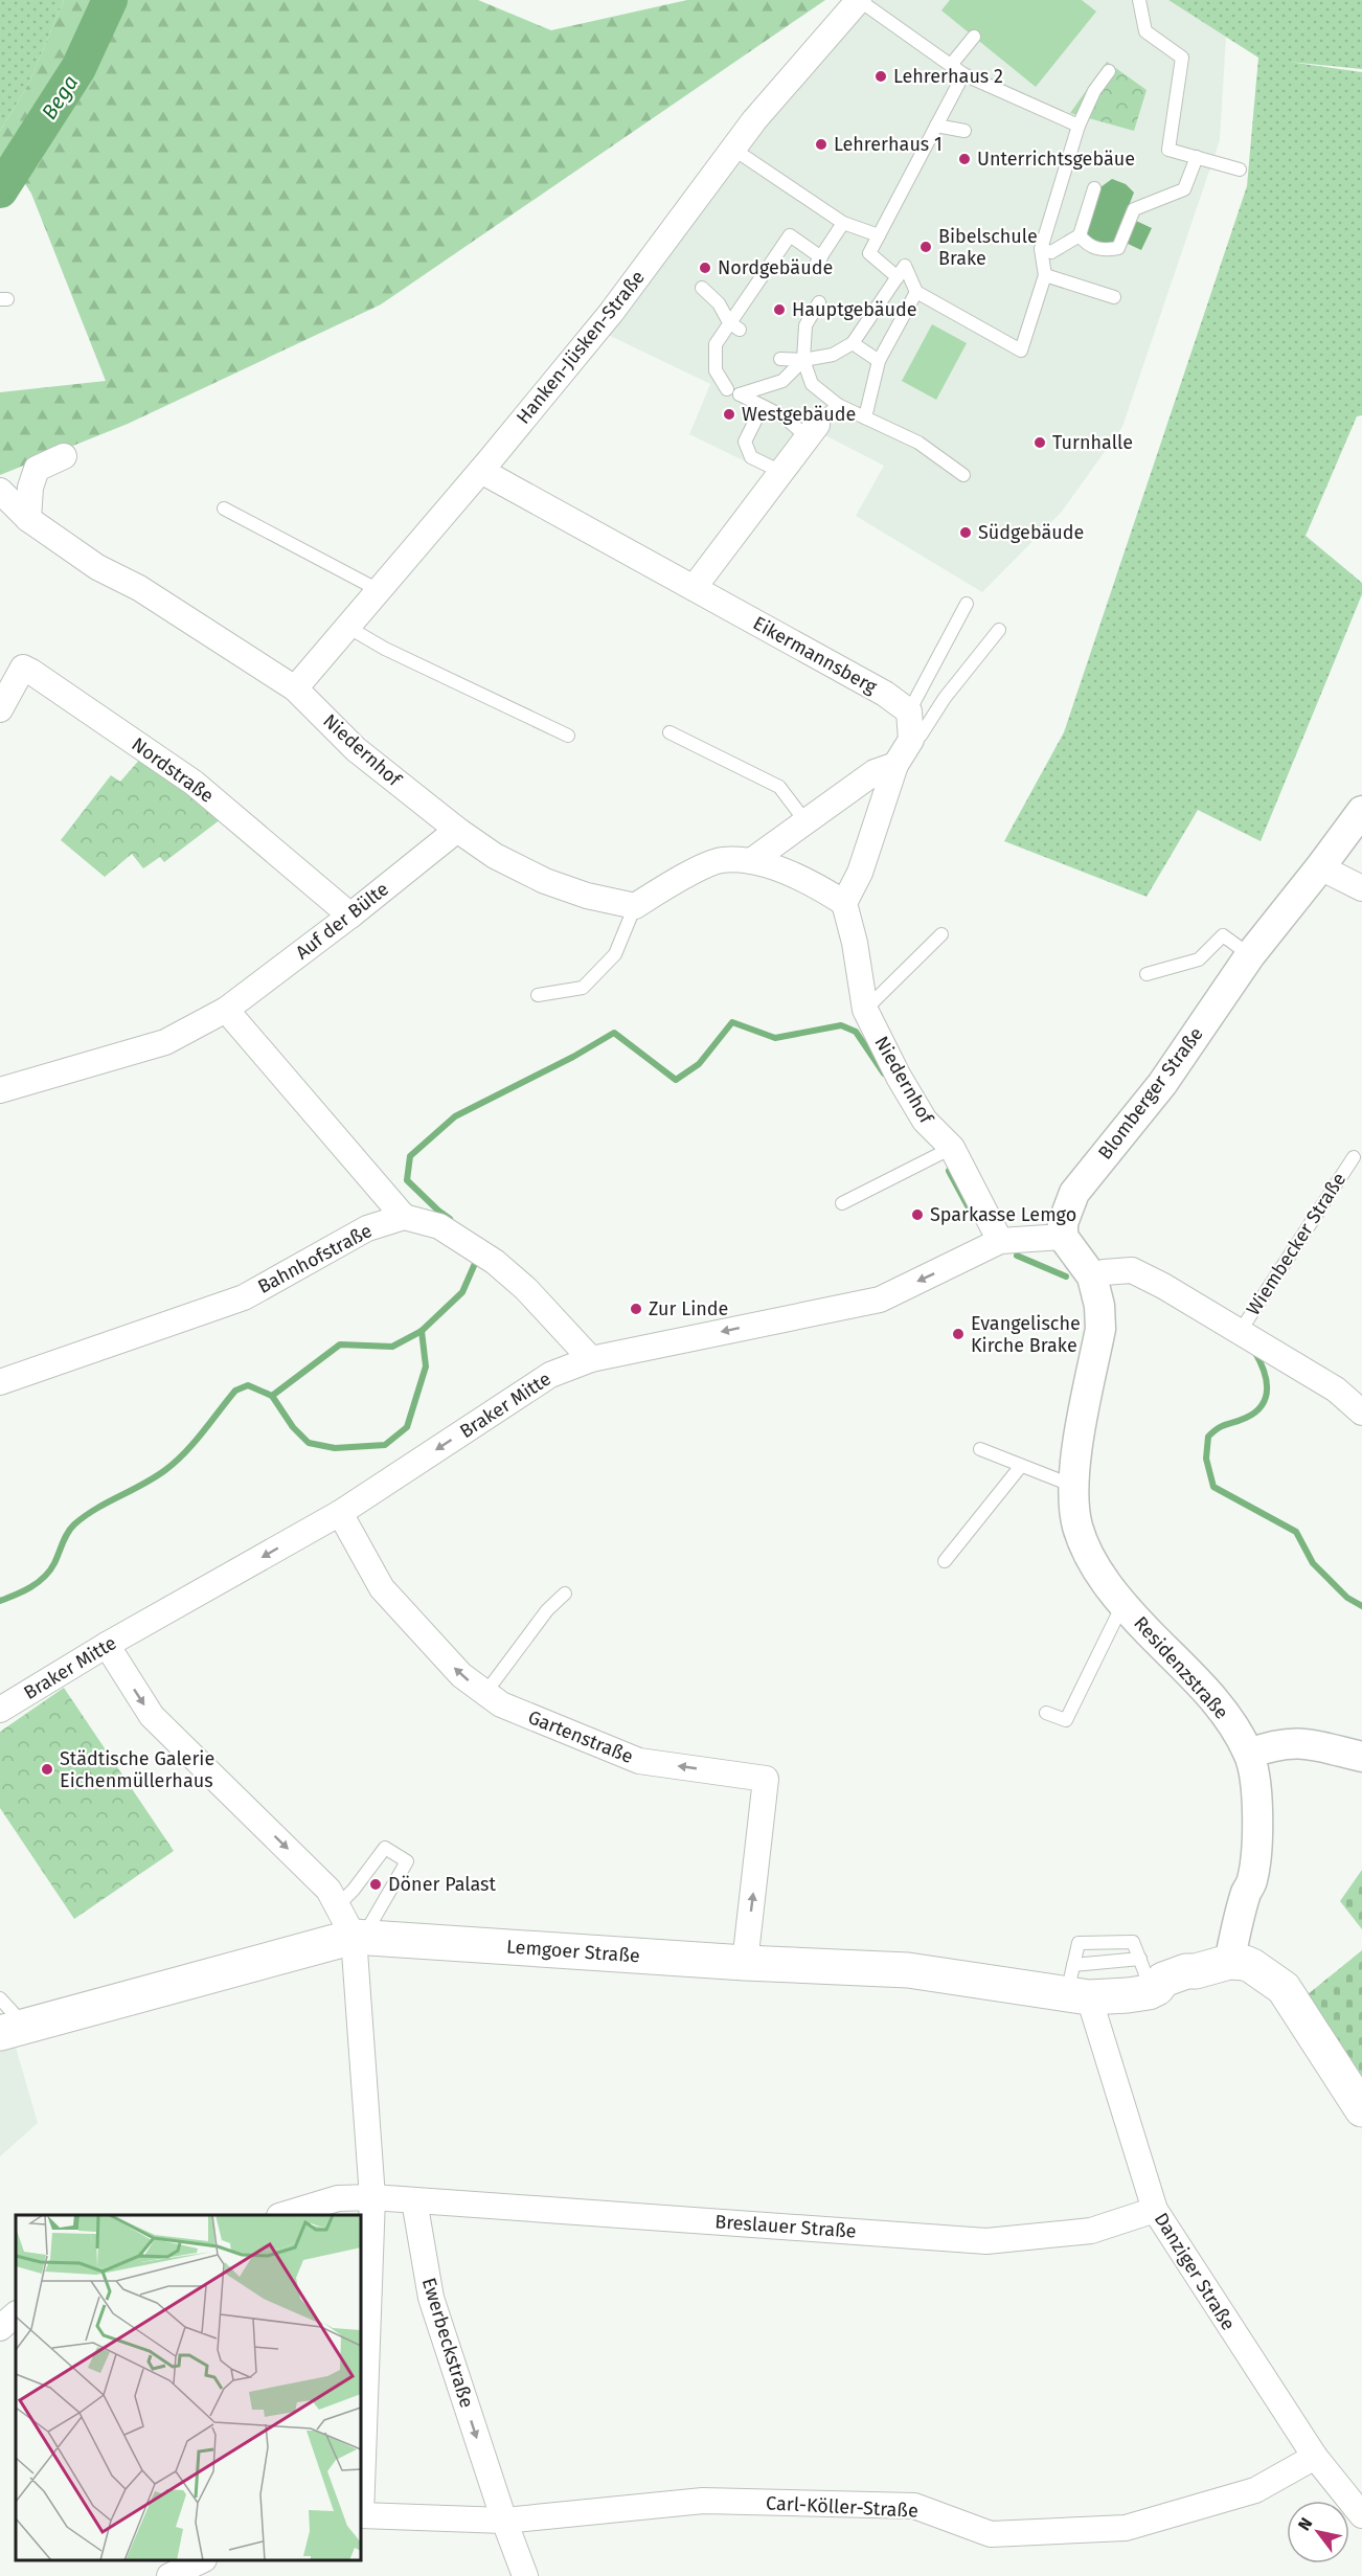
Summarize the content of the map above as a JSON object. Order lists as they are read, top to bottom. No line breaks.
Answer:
{"streets":{"main road":["Lemgoer Straße"],"street":["Hanken-Jüsken-Straße","Eikermannsberg","Niedernhof","Nordstraße","Auf der Bülte","Blomberger Straße","Wiembecker Straße","Bahnhofstraße","Braker Mitte","Residenzstraße","Gartenstraße","Breslauer Straße","Danziger Straße","Ewerbeckstraße","Carl-Köller-Straße"]},"crossings":[["Hanken-Jüsken-Straße","Eikermannsberg"],["Hanken-Jüsken-Straße","Niedernhof"],["Niedernhof","Auf der Bülte"],["Niedernhof","Braker Mitte"],["Nordstraße","Auf der Bülte"],["Blomberger Straße","Braker Mitte"],["Blomberger Straße","Residenzstraße"],["Wiembecker Straße","Residenzstraße"],["Braker Mitte","Residenzstraße"],["Braker Mitte","Gartenstraße"],["Residenzstraße","Lemgoer Straße"],["Gartenstraße","Lemgoer Straße"],["Lemgoer Straße","Danziger Straße"],["Breslauer Straße","Danziger Straße"],["Breslauer Straße","Ewerbeckstraße"],["Danziger Straße","Carl-Köller-Straße"],["Ewerbeckstraße","Carl-Köller-Straße"]],"one_way":["Braker Mitte","Gartenstraße"],"water":["Bega"],"places":["Lehrerhaus 2","Lehrerhaus 1","Unterrichtsgebäue","Bibelschule Brake","Nordgebäude","Hauptgebäude","Westgebäude","Turnhalle","Südgebäude","Sparkasse Lemgo","Zur Linde","Evangelische Kirche Brake","Städtische Galerie Eichenmüllerhaus","Döner Palast"],"north":"top left"}
